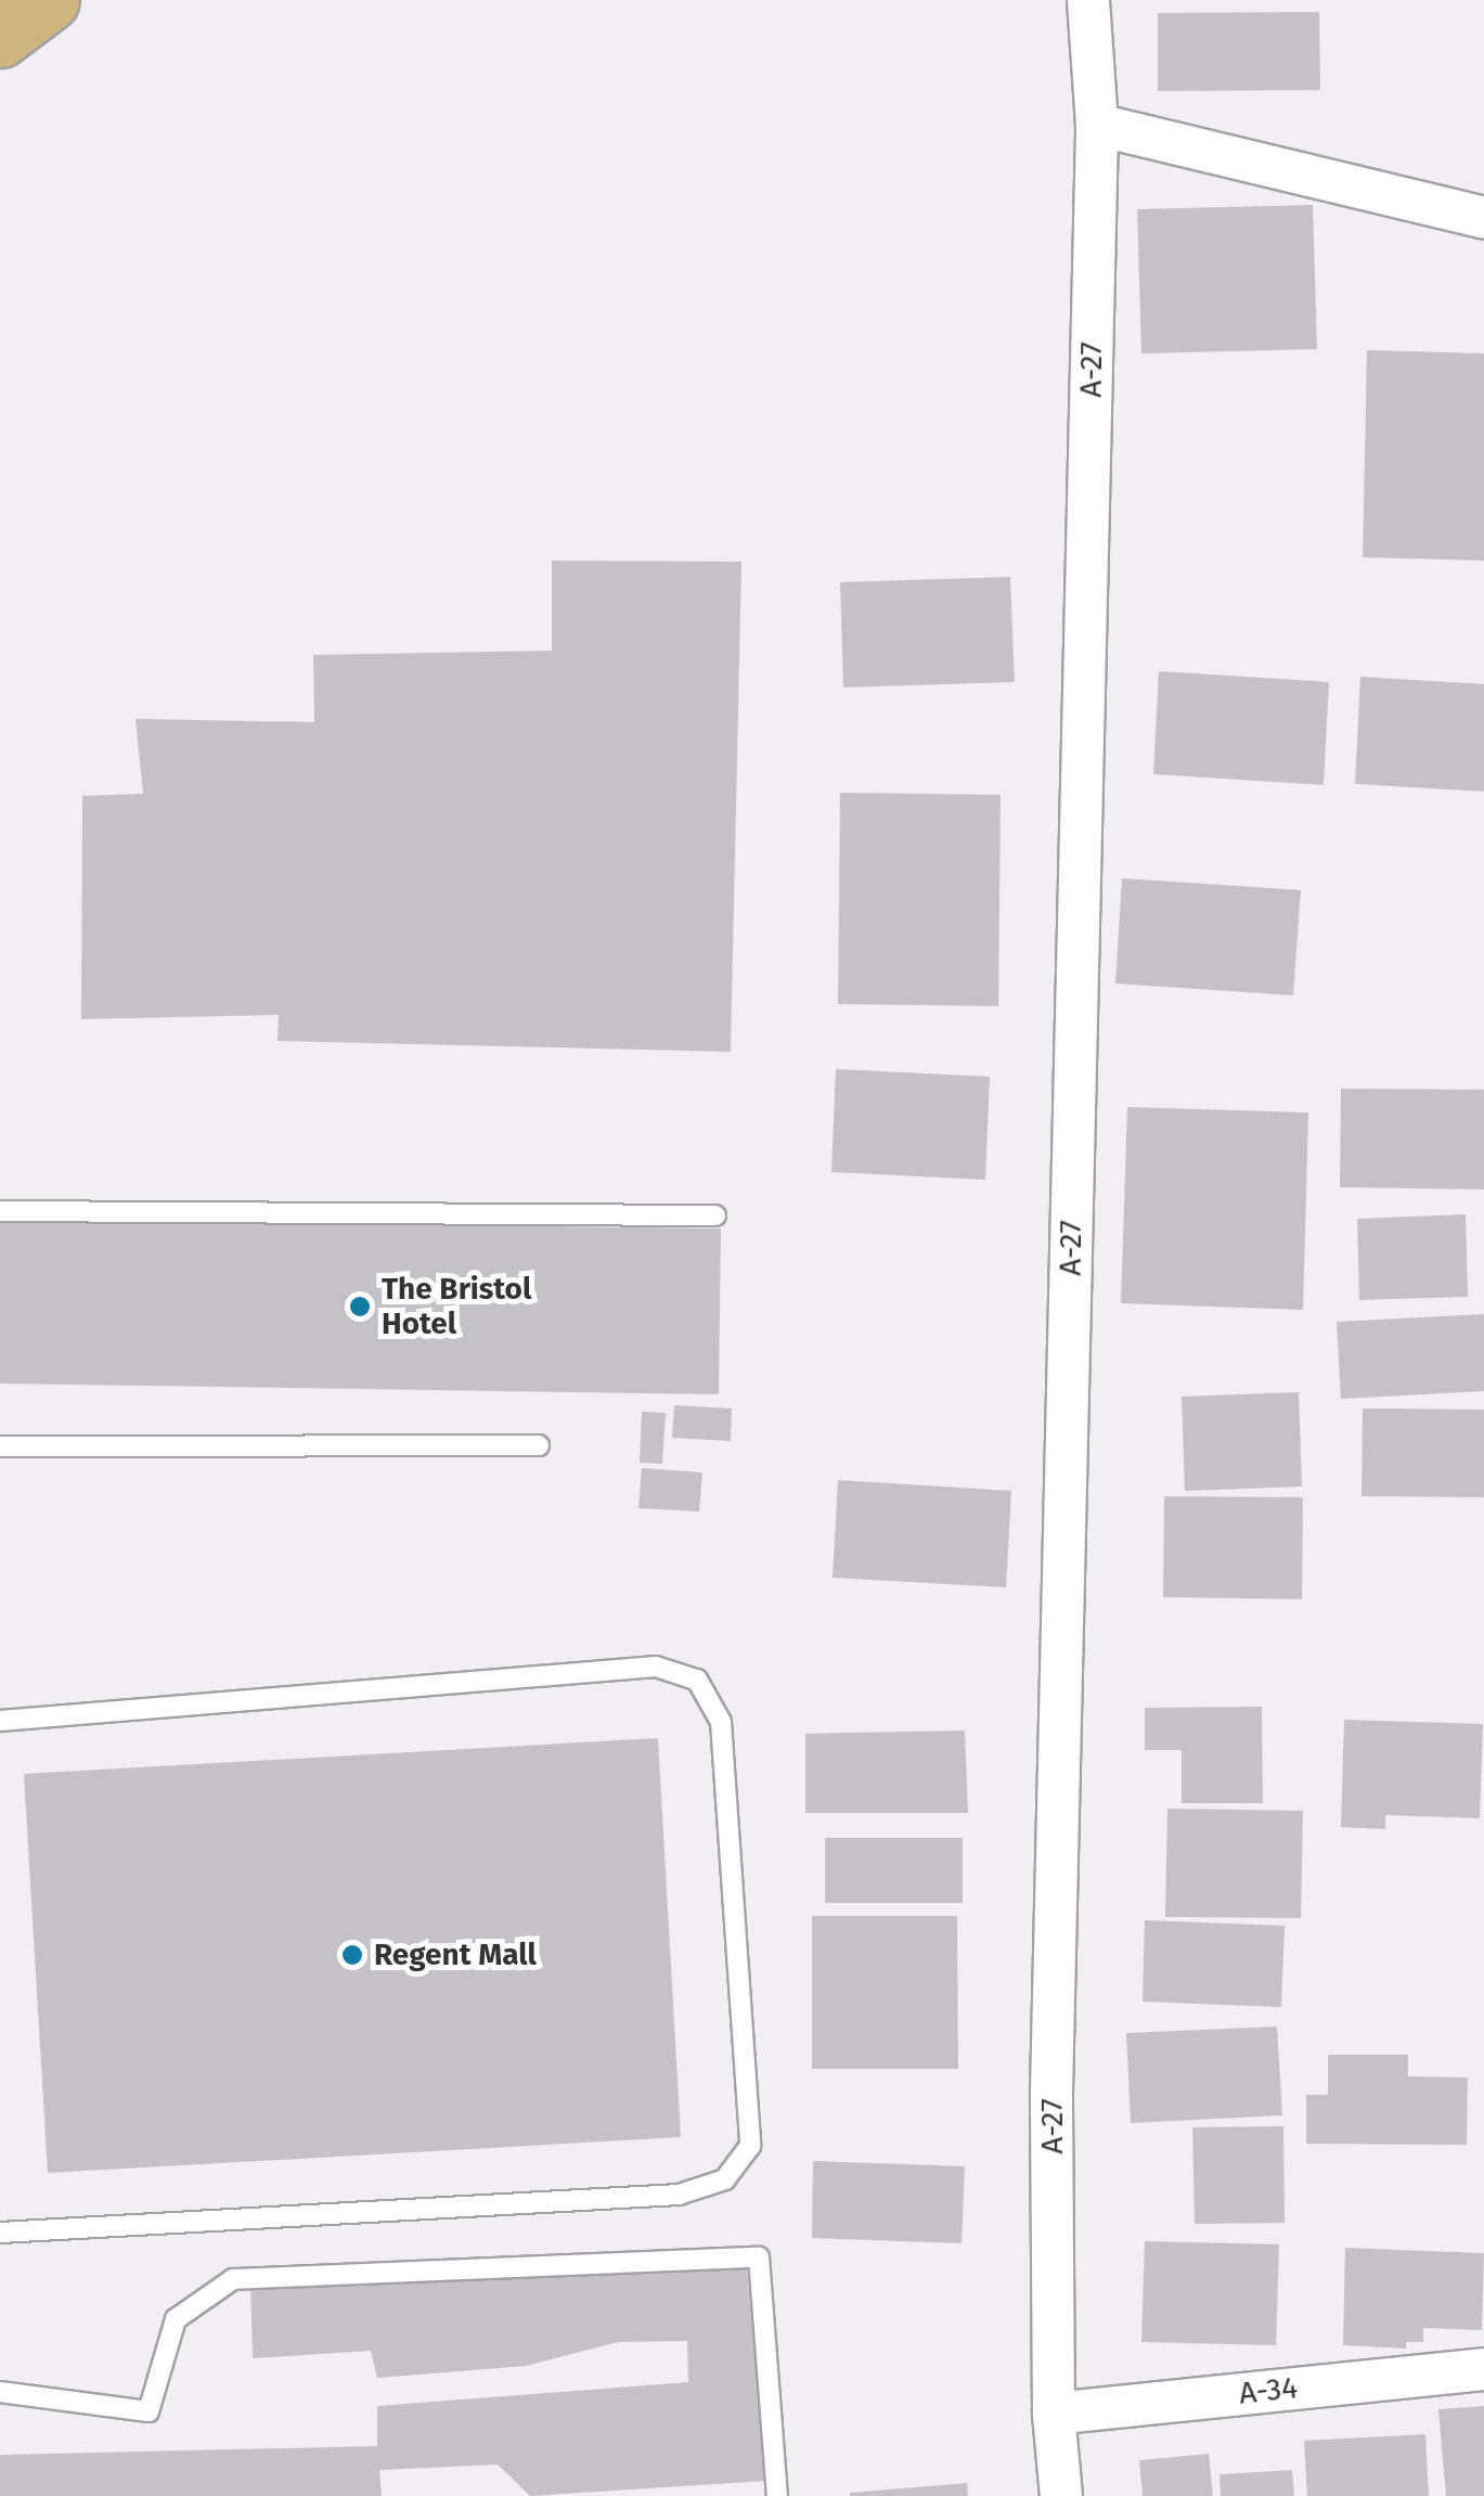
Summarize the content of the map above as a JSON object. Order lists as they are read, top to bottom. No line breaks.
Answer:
{"streets":{"street":["A-27","A-34"]},"crossings":[["A-27","A-34"]],"places":["The Bristol Hotel","Regent Mall"]}
